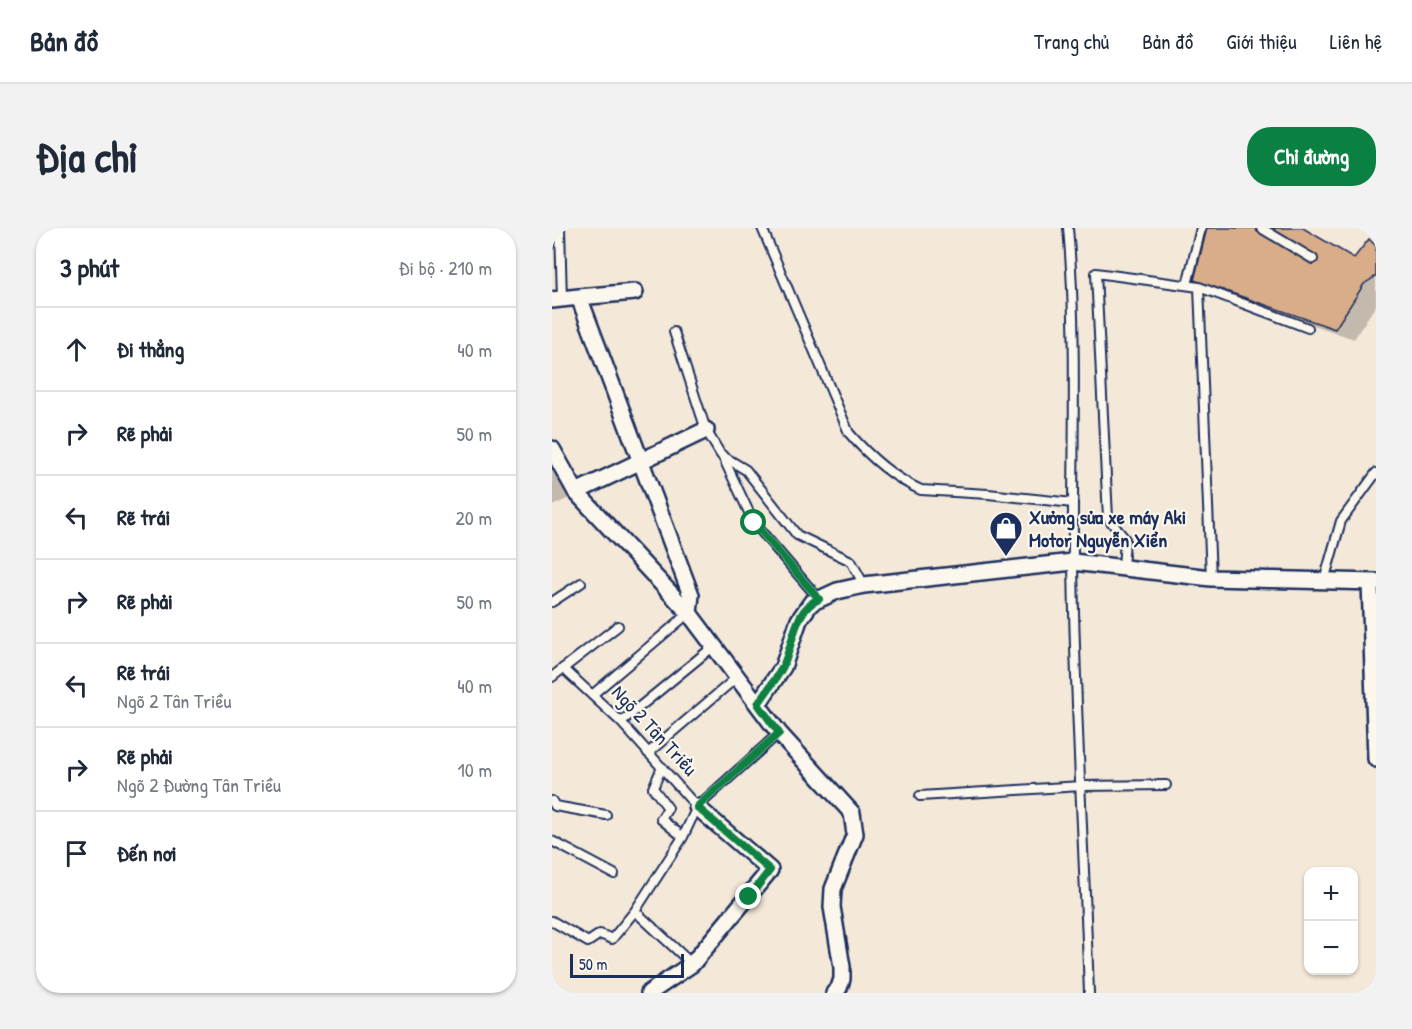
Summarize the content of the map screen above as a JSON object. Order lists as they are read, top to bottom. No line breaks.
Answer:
{"streets":{"street":["Ngõ 2 Tân Triều"]},"places":{"shop":["Xưởng sửa xe máy Aki Motor Nguyễn Xiển"]},"scale_bar":"50 m","page":{"header":"Bản đồ","nav":["Trang chủ","Bản đồ","Giới thiệu","Liên hệ"],"buttons":"Chỉ đường","title":"Địa chỉ","heading":["3 phút","Đi bộ · 210 m"],"list":[["Đi thẳng","40 m"],["Rẽ phải","50 m"],["Rẽ trái","20 m"],["Rẽ phải","50 m"],["Rẽ trái","Ngõ 2 Tân Triều","40 m"],["Rẽ phải","Ngõ 2 Đường Tân Triều","10 m"],"Đến nơi"],"map_buttons":["+","−"],"scale":"50 m"}}
